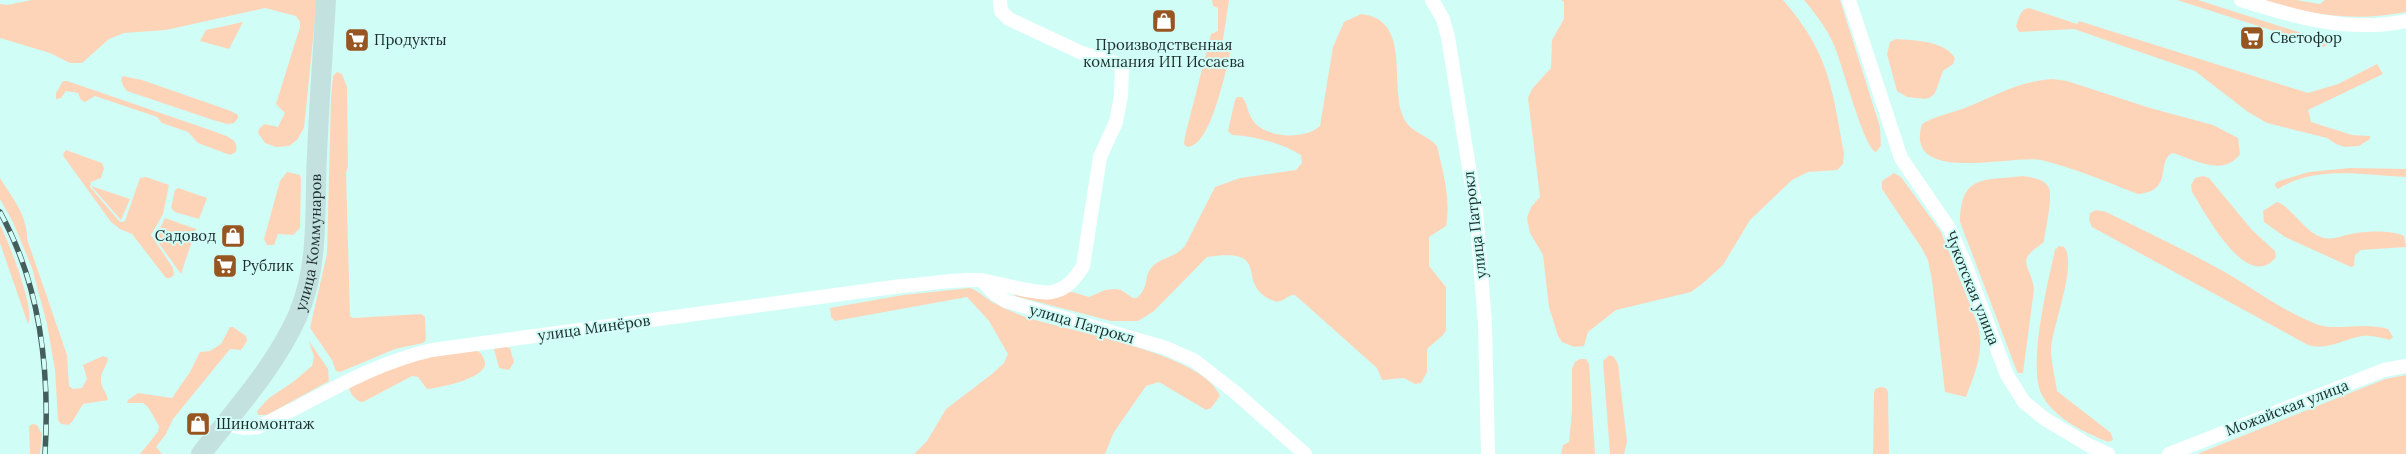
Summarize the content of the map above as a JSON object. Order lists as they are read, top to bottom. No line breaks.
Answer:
{"streets":{"main road":["улица Коммунаров"],"street":["улица Патрокл","Чукотская улица","улица Минёров","Можайская улица"]},"crossings":[["улица Патрокл","улица Минёров"],["улица Коммунаров","улица Минёров"]],"places":{"shop":["Производственная компания ИП Иссаева","Садовод","Шиномонтаж"],"supermarket":["Светофор","Продукты","Рублик"]}}
